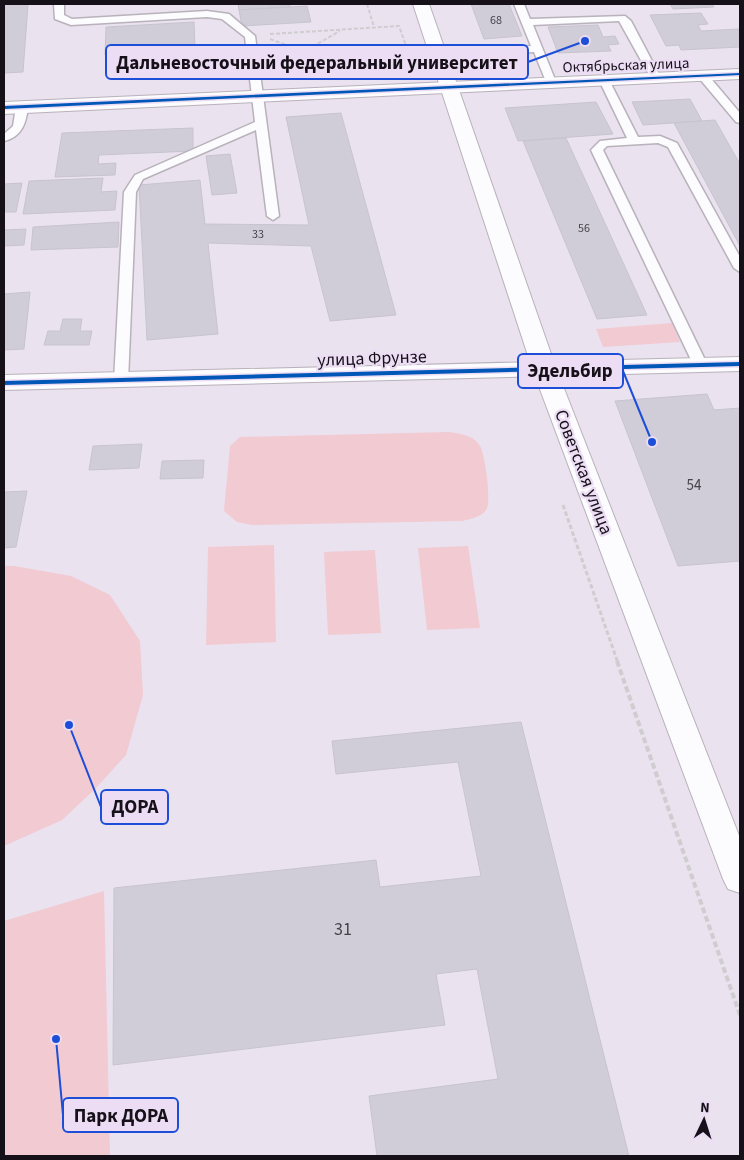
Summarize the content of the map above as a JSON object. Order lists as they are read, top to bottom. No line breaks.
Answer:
{"streets":{"street":["Октябрьская улица","улица Фрунзе","Советская улица"]},"crossings":[["Октябрьская улица","Советская улица"],["улица Фрунзе","Советская улица"]],"places":["Дальневосточный федеральный университет","Эдельбир","ДОРА","Парк ДОРА"],"house_numbers":["68","56","33","54","31"],"north":"top"}
